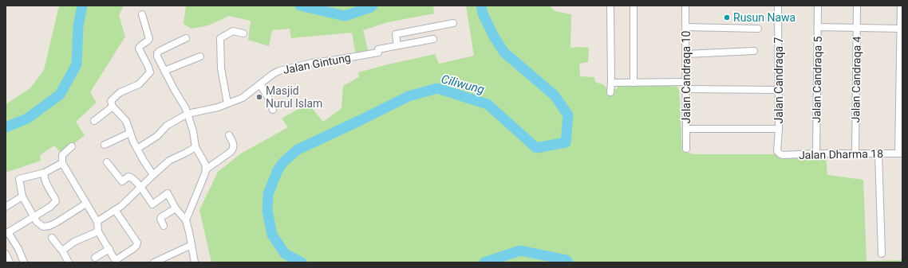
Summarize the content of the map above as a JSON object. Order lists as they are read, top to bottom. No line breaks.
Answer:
{"streets":{"street":["Jalan Gintung","Jalan Candraqa 10","Jalan Candraqa 5","Jalan Candraqa 4","Jalan Candraqa 7","Jalan Dharma 18"]},"crossings":[["Jalan Candraqa 5","Jalan Dharma 18"],["Jalan Candraqa 4","Jalan Dharma 18"],["Jalan Candraqa 7","Jalan Dharma 18"]],"water":["Ciliwung"],"places":["Rusun Nawa","Masjid Nurul Islam"]}
